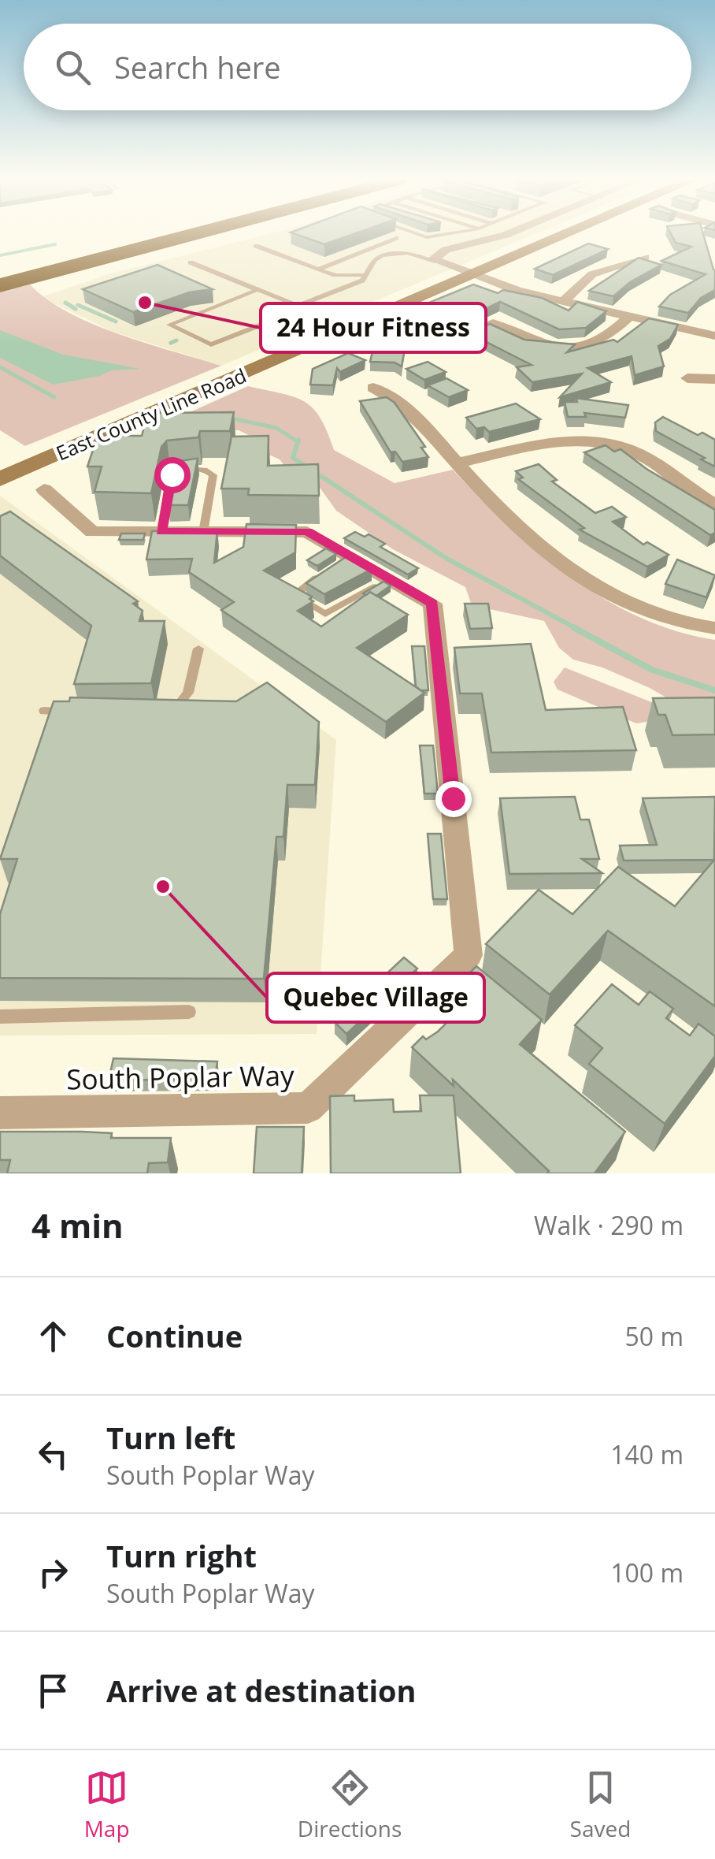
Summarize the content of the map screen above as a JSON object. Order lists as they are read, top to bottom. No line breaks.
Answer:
{"streets":{"main road":["East County Line Road"],"street":["South Poplar Way"]},"places":["24 Hour Fitness","Quebec Village"],"page":{"search":"Search here","heading":["4 min","Walk · 290 m"],"list":[["Continue","50 m"],["Turn left","South Poplar Way","140 m"],["Turn right","South Poplar Way","100 m"],"Arrive at destination"],"nav":["Map","Directions","Saved"]}}
